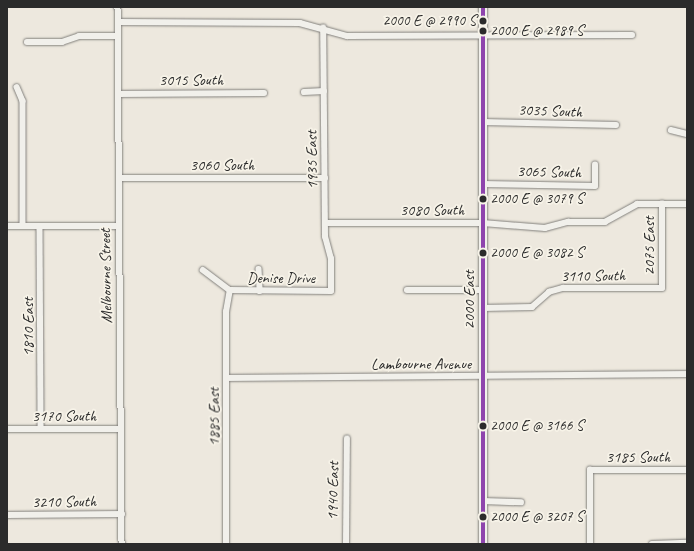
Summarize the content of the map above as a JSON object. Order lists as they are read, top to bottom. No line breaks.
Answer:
{"streets":{"street":["3015 South","3035 South","1935 East","3060 South","3065 South","3080 South","2075 East","Melbourne Street","3110 South","Denise Drive","2000 East","1810 East","Lambourne Avenue","3170 South","1885 East","3185 South","1940 East","3210 South"]},"crossings":[["3015 South","Melbourne Street"],["3035 South","2000 East"],["1935 East","3060 South"],["1935 East","3080 South"],["1935 East","Denise Drive"],["3060 South","Melbourne Street"],["3065 South","2000 East"],["3080 South","2075 East"],["3080 South","2000 East"],["2075 East","3110 South"],["Melbourne Street","3170 South"],["Melbourne Street","3210 South"],["3110 South","2000 East"],["Denise Drive","1885 East"],["2000 East","Lambourne Avenue"],["1810 East","3170 South"],["Lambourne Avenue","1885 East"]],"places":["2000 E @ 2990 S","2000 E @ 2989 S","2000 E @ 3079 S","2000 E @ 3082 S","2000 E @ 3166 S","2000 E @ 3207 S"]}
